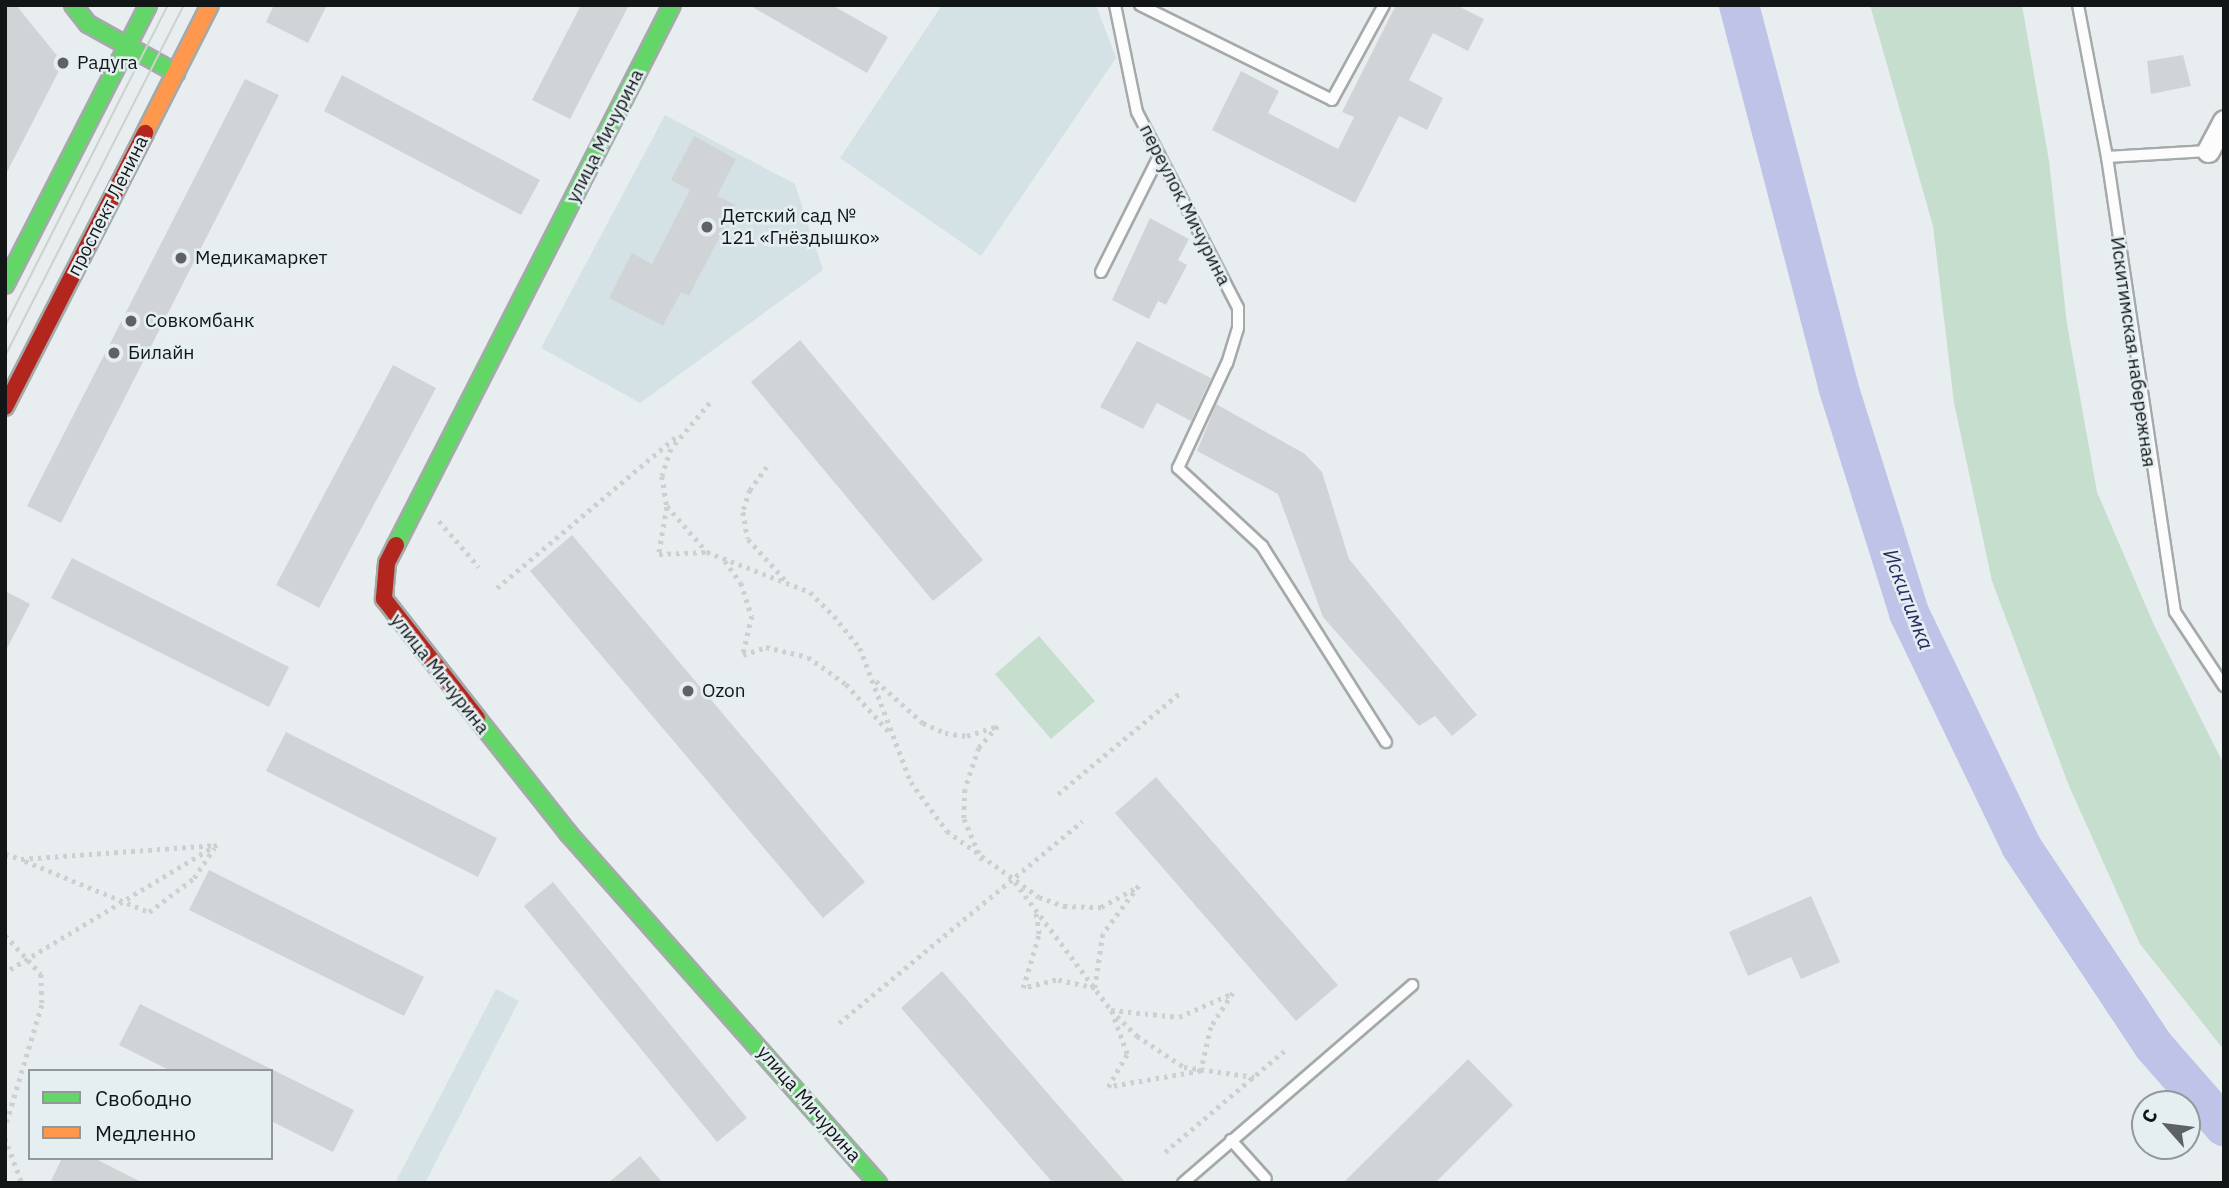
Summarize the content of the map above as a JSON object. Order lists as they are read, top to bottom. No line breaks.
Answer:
{"streets":{"street":["улица Мичурина","проспект Ленина"],"lane":["переулок Мичурина","Искитимская набережная"]},"water":["Искитимка"],"places":["Радуга","Детский сад № 121 «Гнёздышко»","Медикамаркет","Совкомбанк","Билайн","Ozon"],"legend":["Свободно","Медленно"],"north":"top left"}
